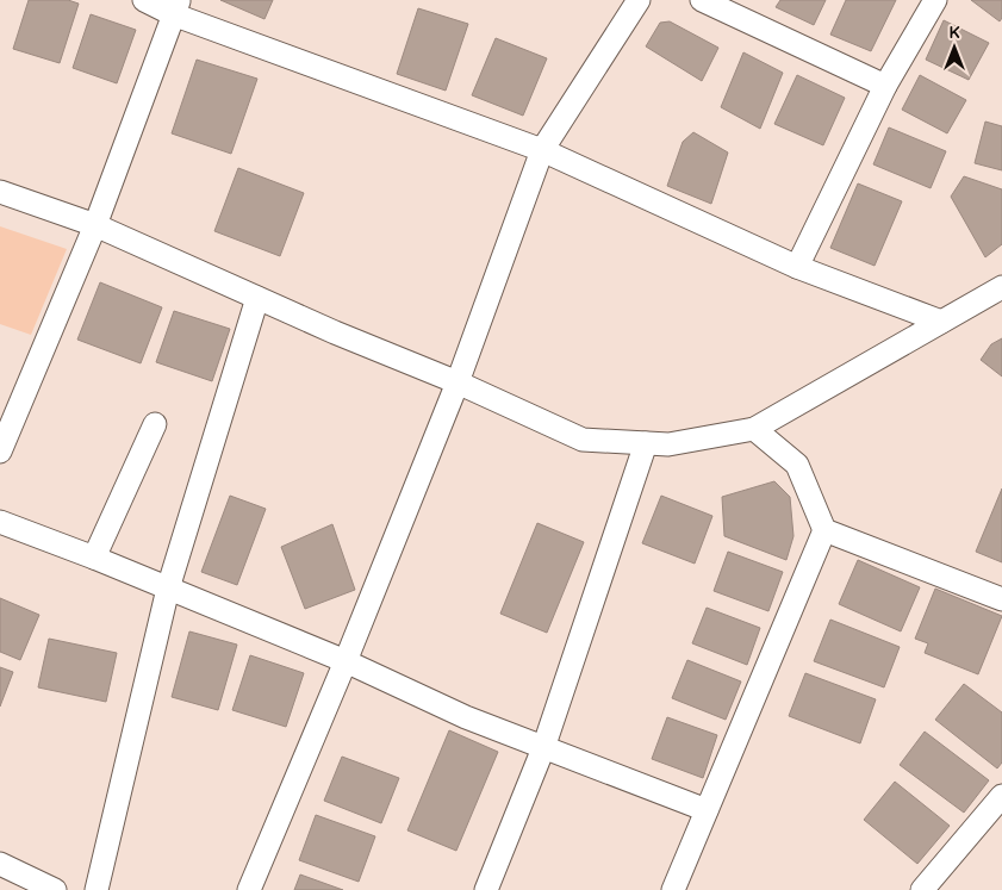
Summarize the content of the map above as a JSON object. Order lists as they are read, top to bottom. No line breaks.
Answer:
{"north":"top"}
